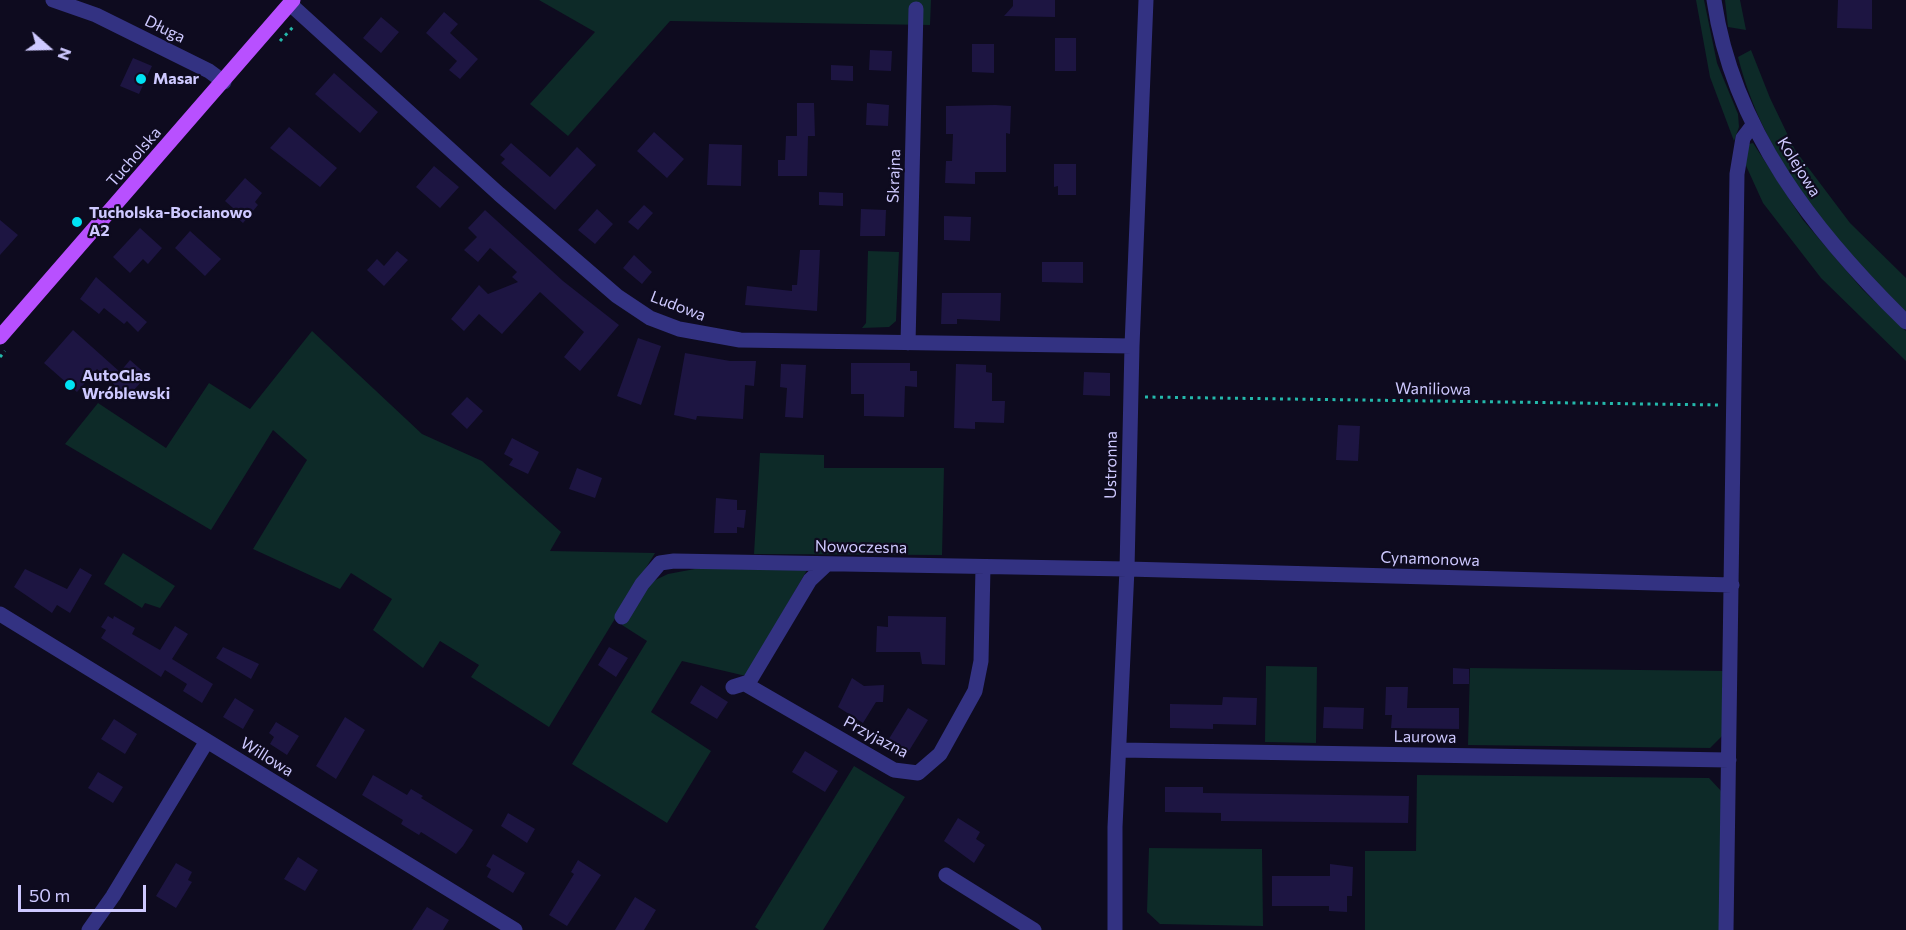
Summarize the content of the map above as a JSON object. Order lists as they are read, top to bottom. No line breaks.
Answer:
{"streets":{"main road":["Tucholska"],"street":["Długa","Kolejowa","Skrajna","Ludowa","Ustronna","Nowoczesna","Cynamonowa","Przyjazna","Laurowa","Willowa"],"path":["Waniliowa"]},"crossings":[["Długa","Tucholska"],["Tucholska","Ludowa"],["Skrajna","Ludowa"],["Ludowa","Ustronna"],["Waniliowa","Ustronna"],["Ustronna","Nowoczesna"],["Ustronna","Cynamonowa"],["Ustronna","Laurowa"],["Nowoczesna","Cynamonowa"],["Nowoczesna","Przyjazna"]],"places":["Masar","Tucholska-Bocianowo A2","AutoGlas Wróblewski"],"scale_bar":"50 m","north":"right"}
